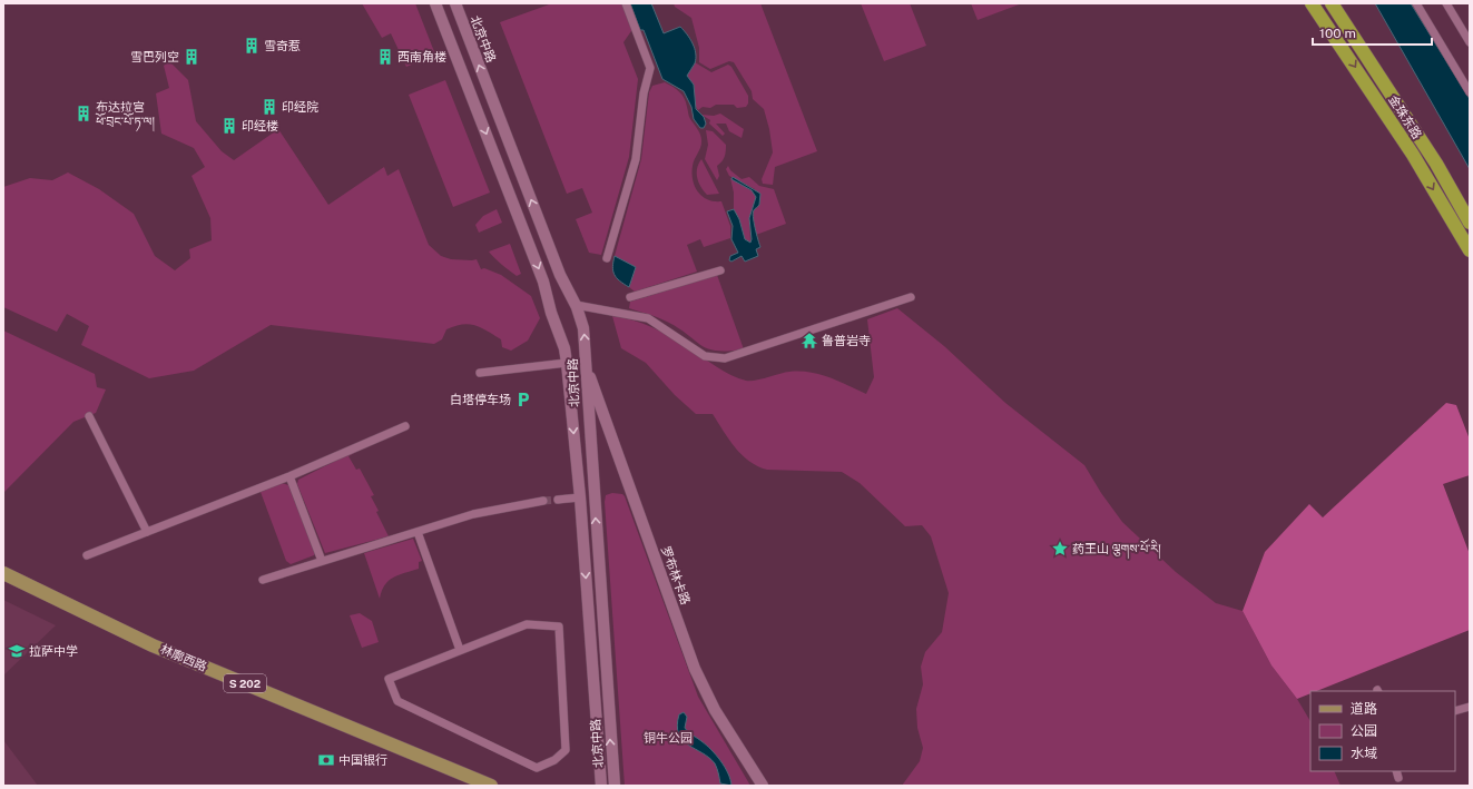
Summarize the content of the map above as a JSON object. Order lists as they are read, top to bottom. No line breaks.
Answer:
{"streets":{"highway":["金珠东路"],"main road":["北京中路","罗布林卡路","林廓西路","S 202"]},"crossings":[["北京中路","罗布林卡路"]],"parks":["铜牛公园"],"places":{"building":["雪奇惹","雪巴列空","西南角楼","印经院","布达拉宫 ཕོ་བྲང་པོ་ཏ་ལ།","印经楼"],"temple":["鲁普岩寺"],"parking":["白塔停车场"],"place":["药王山 ལྕགས་པོ་རི།"],"school or university":["拉萨中学"],"bank":["中国银行"]},"legend":["道路","公园","水域"],"scale_bar":"100 m"}
